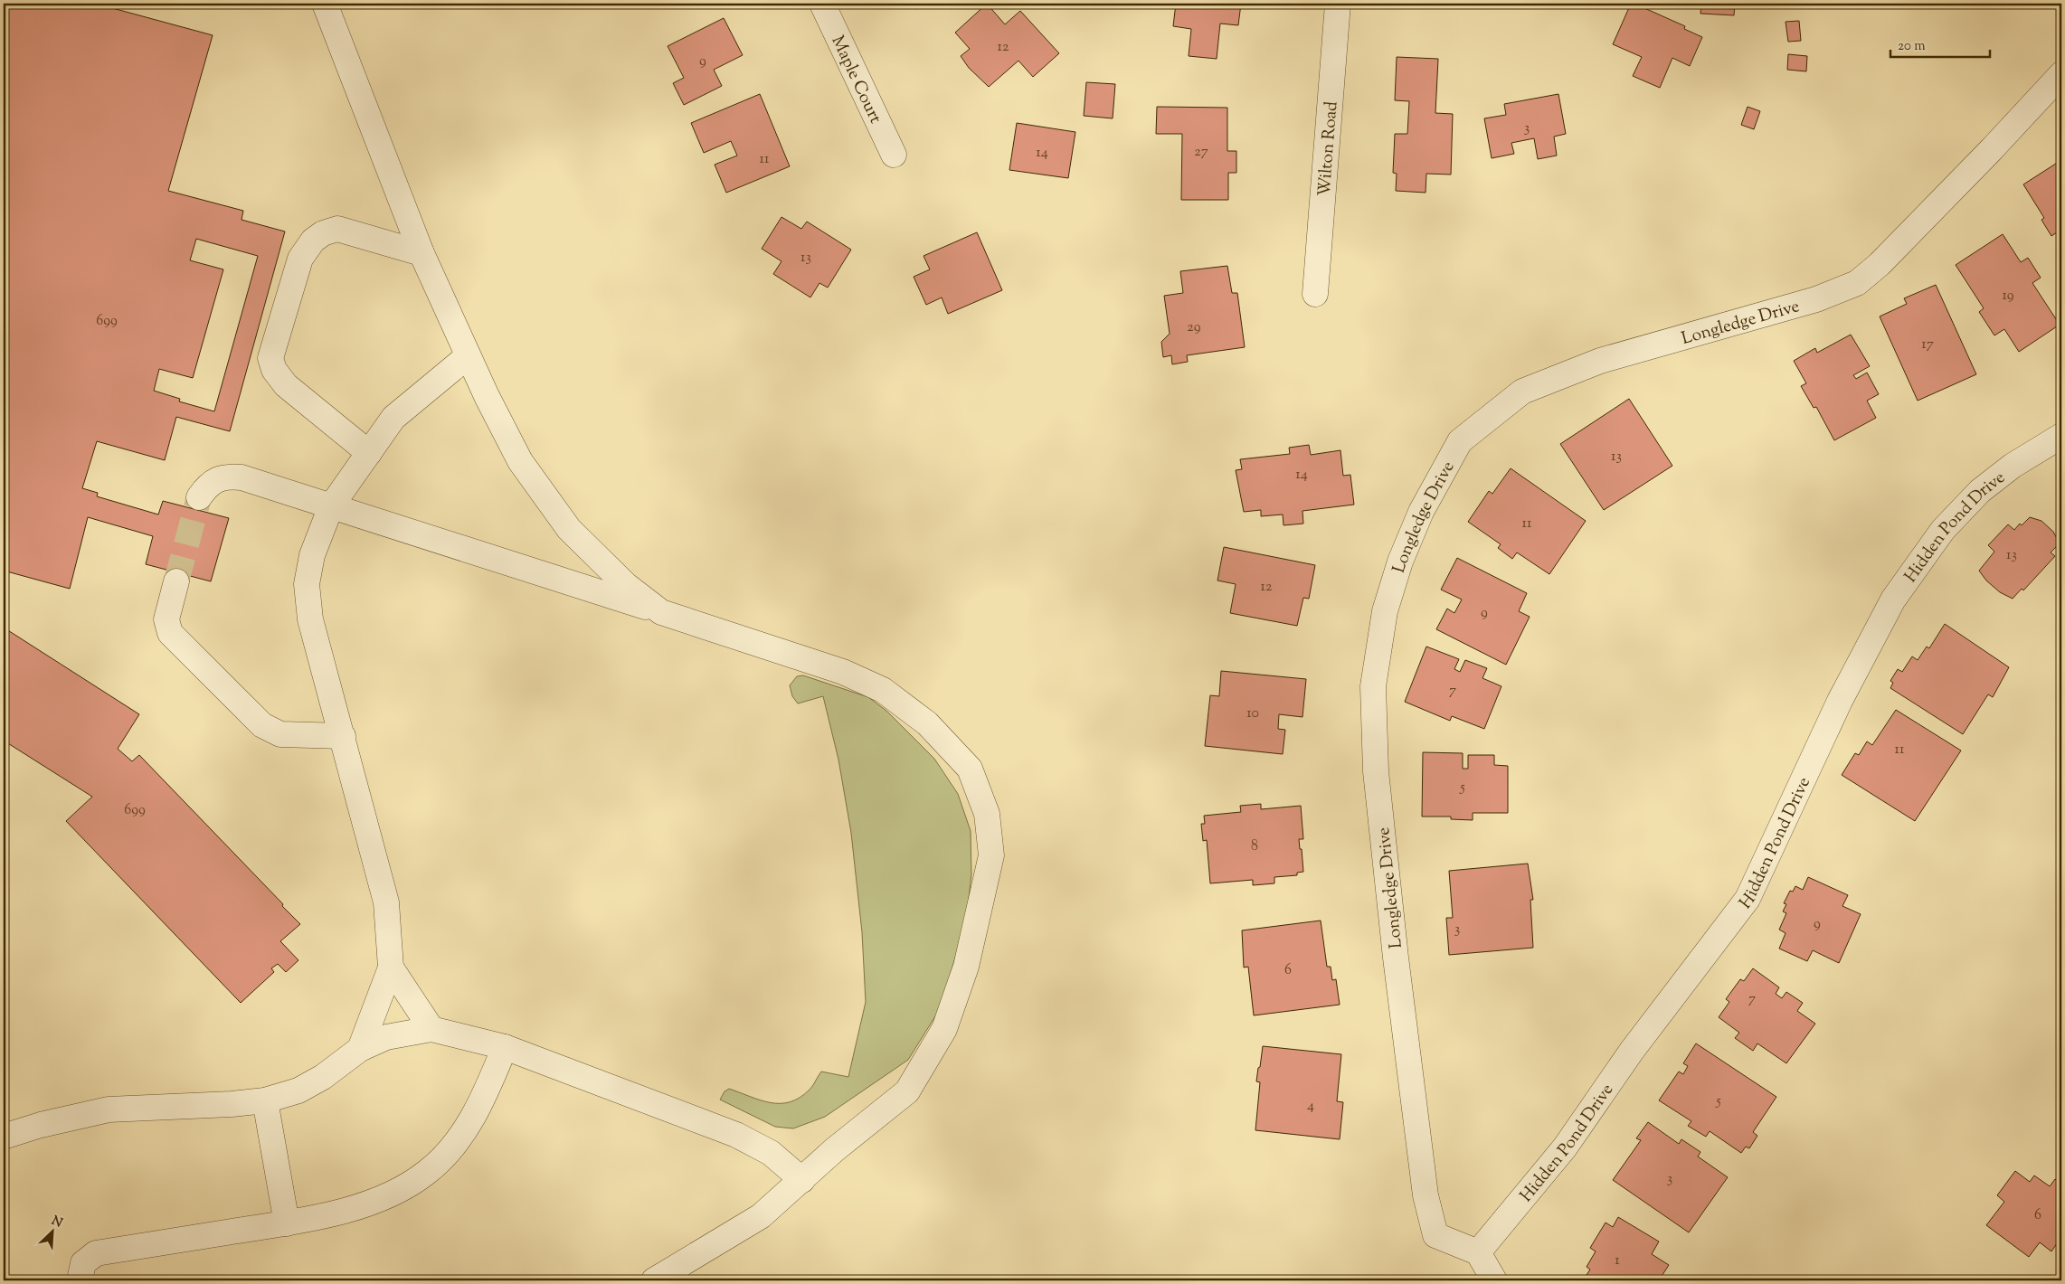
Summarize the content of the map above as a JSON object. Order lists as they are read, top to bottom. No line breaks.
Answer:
{"streets":{"street":["Maple Court","Wilton Road","Longledge Drive","Hidden Pond Drive"]},"crossings":[["Longledge Drive","Hidden Pond Drive"]],"house_numbers":["12","9","3","27","14","11","13","19","699","29","17","13","14","11","13","12","9","7","10","11","5","699","8","9","3","6","7","5","4","3","6","1"],"scale_bar":"20 m","north":"top right"}
